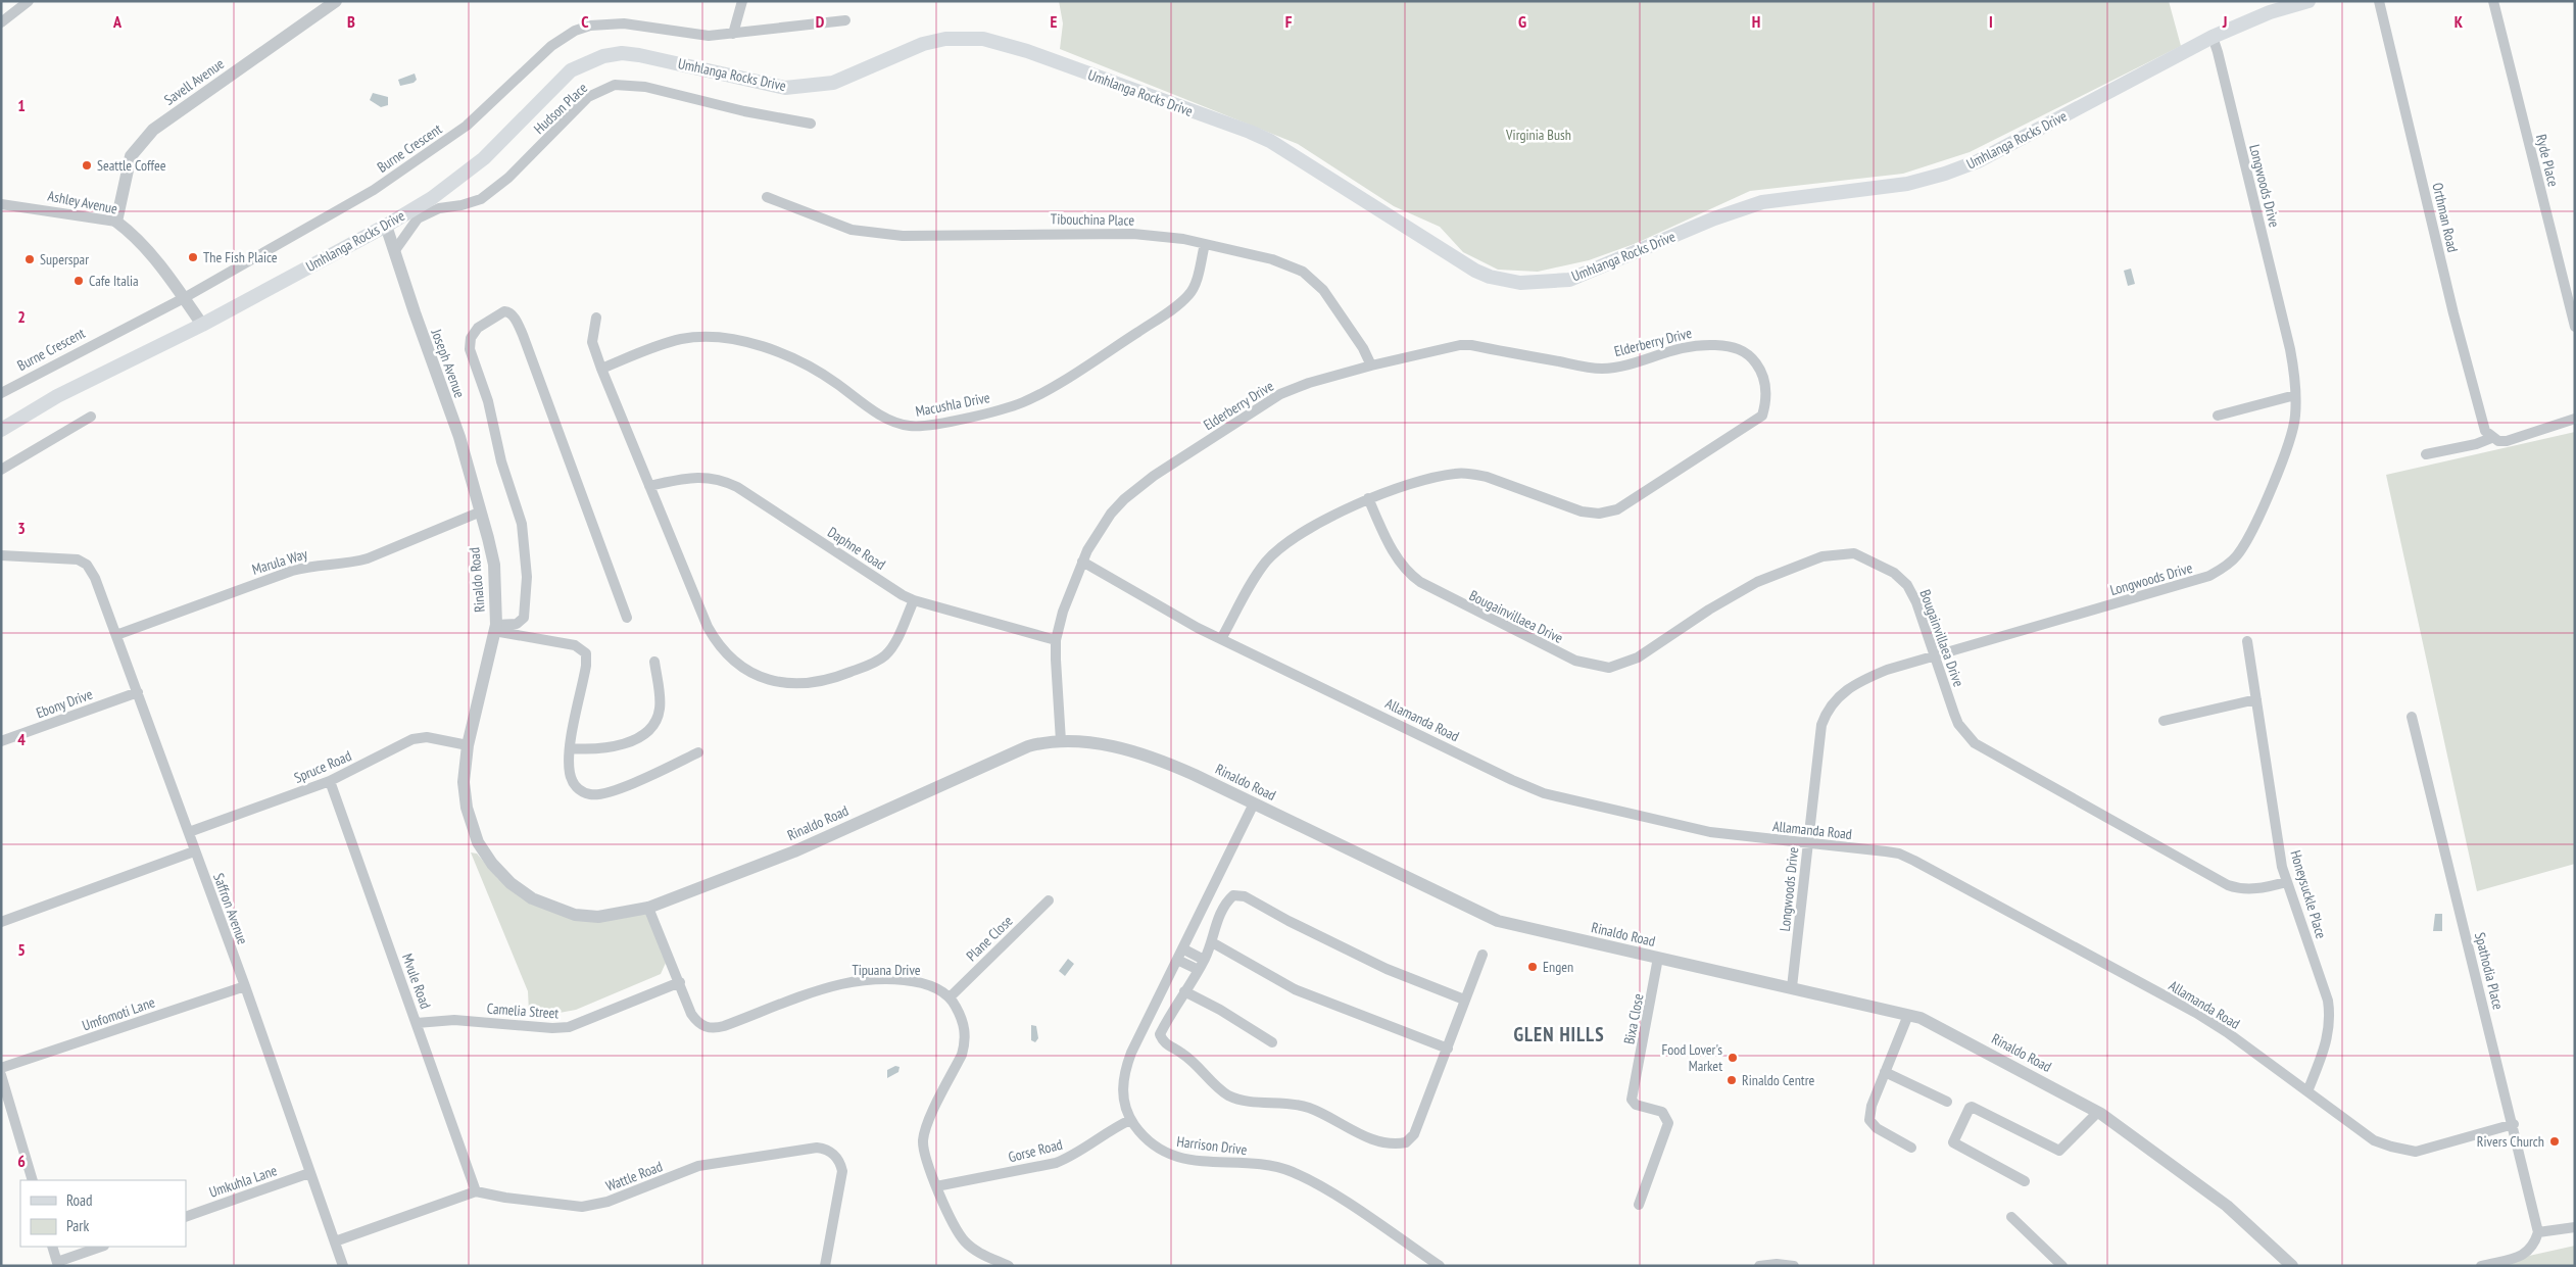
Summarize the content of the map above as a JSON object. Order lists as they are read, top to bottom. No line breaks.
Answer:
{"streets":{"main road":["Umhlanga Rocks Drive"],"street":["Savell Avenue","Hudson Place","Burne Crescent","Ryde Place","Longwoods Drive","Ashley Avenue","Orthman Road","Tibouchina Place","Elderberry Drive","Joseph Avenue","Macushla Drive","Daphne Road","Marula Way","Rinaldo Road","Bougainvillaea Drive","Ebony Drive","Allamanda Road","Spruce Road","Honeysuckle Place","Saffron Avenue","Plane Close","Tipuana Drive","Spathodia Place","Mvule Road","Camelia Street","Umfomoti Lane","Bixa Close","Harrison Drive","Gorse Road","Wattle Road","Umkuhla Lane"]},"crossings":[["Umhlanga Rocks Drive","Longwoods Drive"],["Umhlanga Rocks Drive","Ashley Avenue"],["Umhlanga Rocks Drive","Joseph Avenue"],["Savell Avenue","Ashley Avenue"],["Hudson Place","Joseph Avenue"],["Burne Crescent","Ashley Avenue"],["Longwoods Drive","Rinaldo Road"],["Longwoods Drive","Bougainvillaea Drive"],["Longwoods Drive","Allamanda Road"],["Tibouchina Place","Elderberry Drive"],["Tibouchina Place","Macushla Drive"],["Elderberry Drive","Daphne Road"],["Elderberry Drive","Rinaldo Road"],["Elderberry Drive","Bougainvillaea Drive"],["Elderberry Drive","Allamanda Road"],["Joseph Avenue","Marula Way"],["Joseph Avenue","Rinaldo Road"],["Marula Way","Rinaldo Road"],["Marula Way","Saffron Avenue"],["Rinaldo Road","Spruce Road"],["Rinaldo Road","Tipuana Drive"],["Rinaldo Road","Bixa Close"],["Rinaldo Road","Harrison Drive"],["Bougainvillaea Drive","Honeysuckle Place"],["Ebony Drive","Saffron Avenue"],["Allamanda Road","Honeysuckle Place"],["Allamanda Road","Spathodia Place"],["Spruce Road","Saffron Avenue"],["Spruce Road","Mvule Road"],["Saffron Avenue","Umfomoti Lane"],["Saffron Avenue","Wattle Road"],["Saffron Avenue","Umkuhla Lane"],["Plane Close","Tipuana Drive"],["Tipuana Drive","Camelia Street"],["Mvule Road","Camelia Street"],["Mvule Road","Wattle Road"],["Harrison Drive","Gorse Road"]],"districts":["GLEN HILLS"],"parks":["Virginia Bush"],"places":["Seattle Coffee","The Fish Plaice","Superspar","Cafe Italia","Engen","Food Lover's Market","Rinaldo Centre","Rivers Church"],"legend":["Road","Park"],"grid":{"columns":["A","B","C","D","E","F","G","H","I","J","K"],"rows":["1","2","3","4","5","6"]}}
